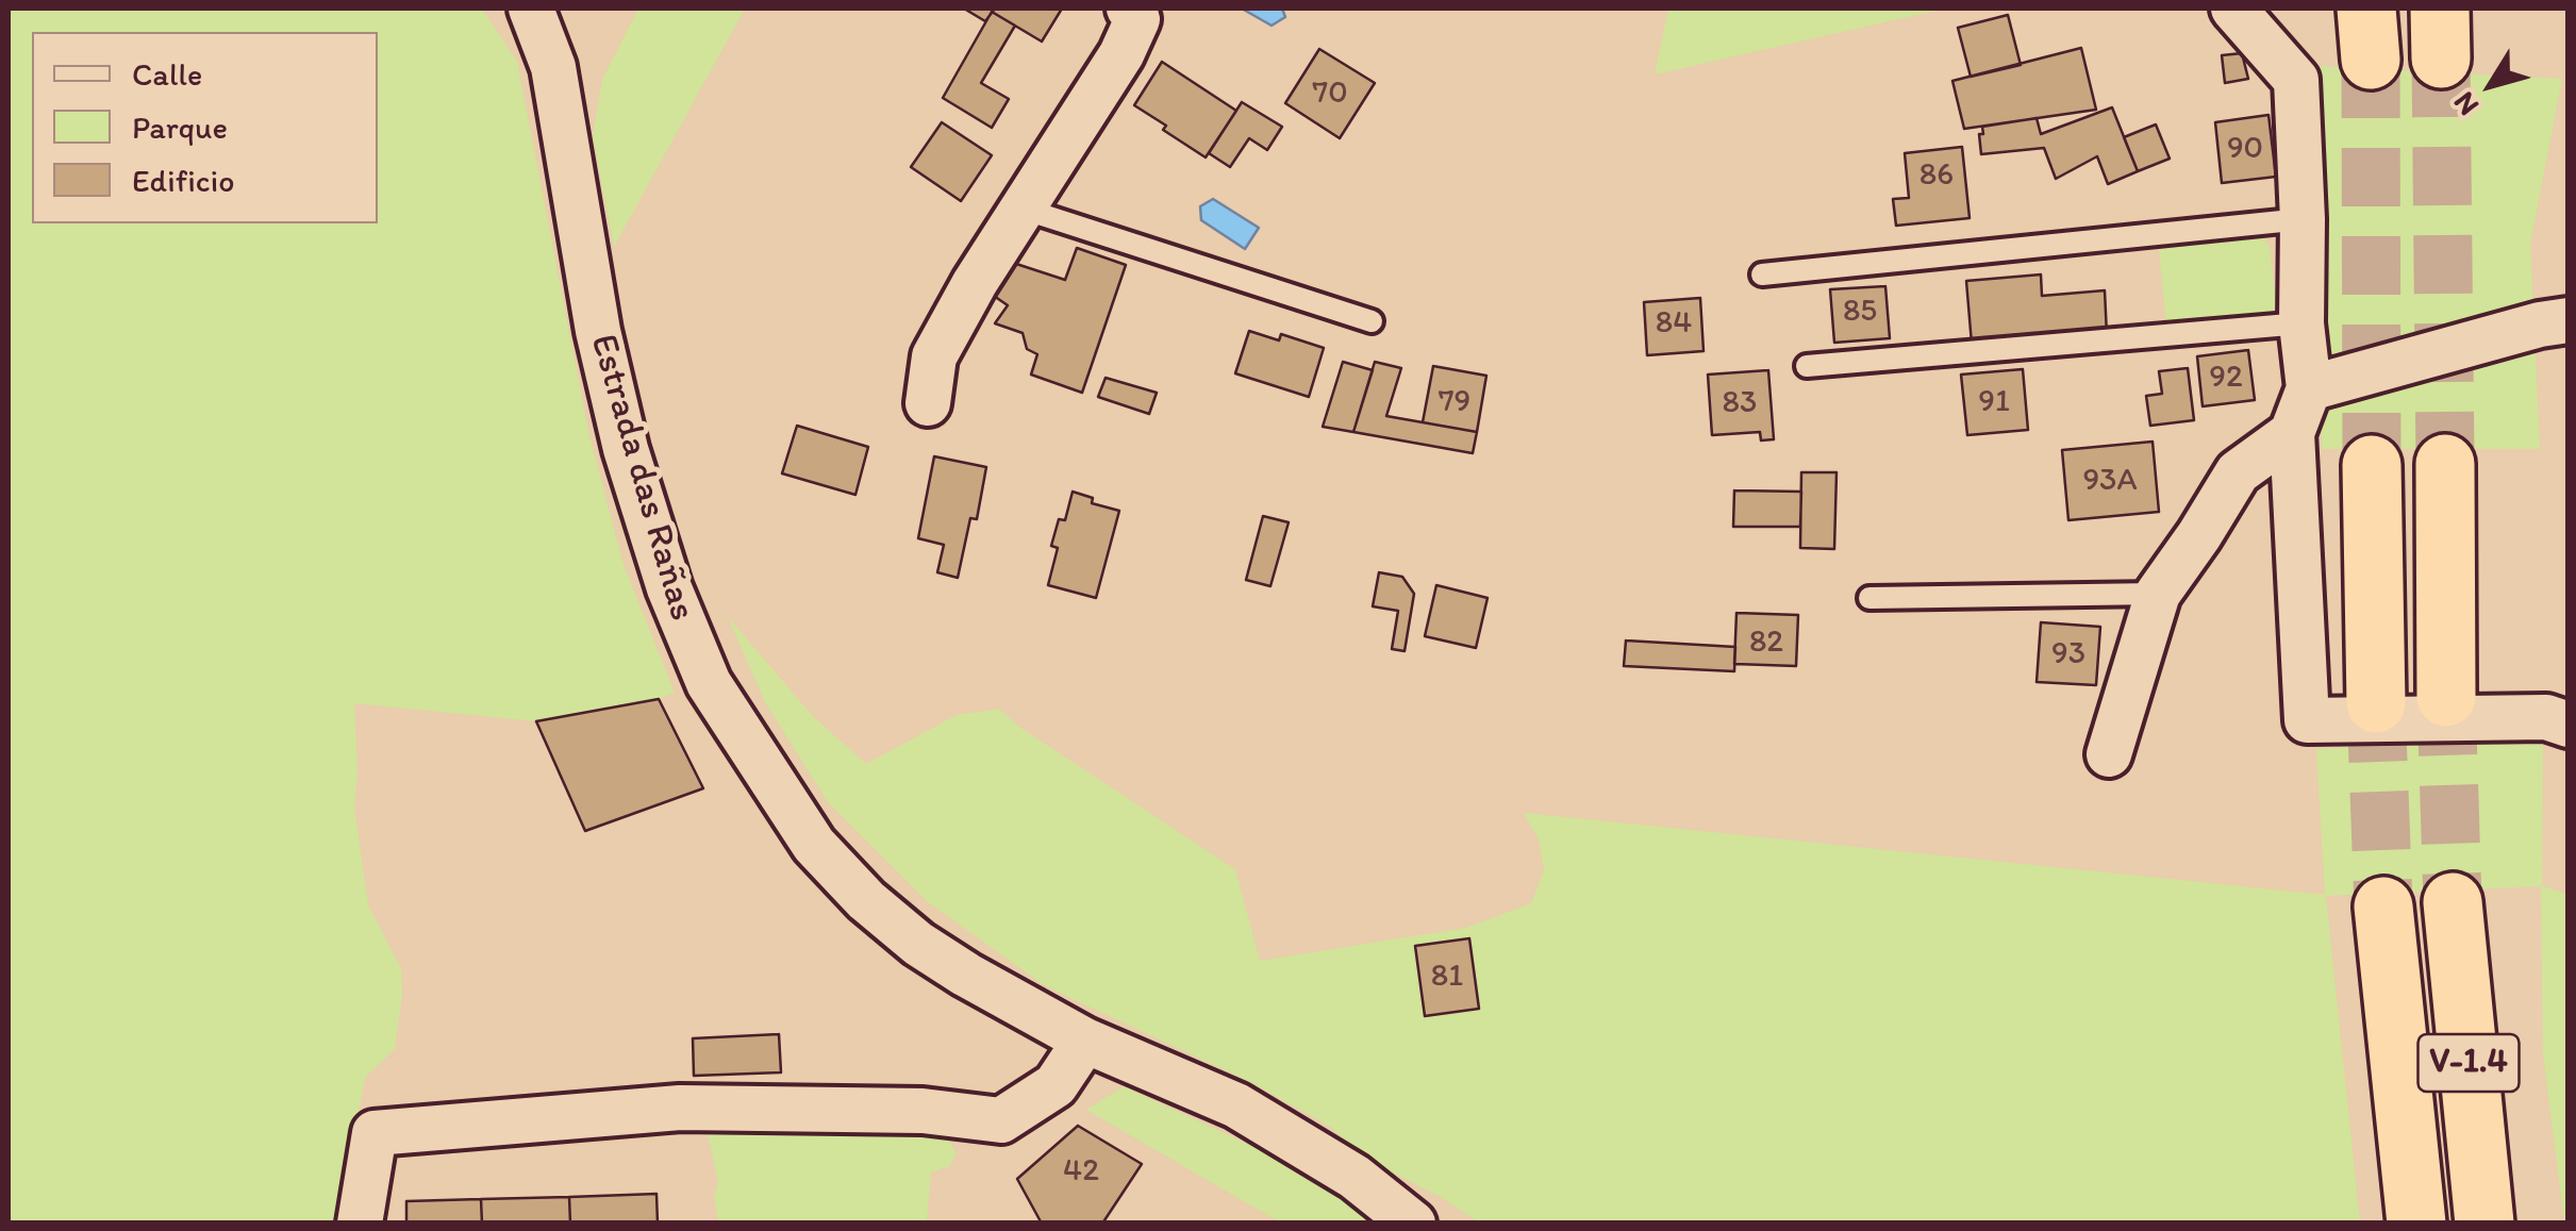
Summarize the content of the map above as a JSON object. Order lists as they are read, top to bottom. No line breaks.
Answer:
{"streets":{"highway":["V-1.4"],"street":["Estrada das Rañas"]},"house_numbers":["70","90","86","85","84","92","79","91","83","93A","82","93","81","42"],"legend":["Calle","Parque","Edificio"],"north":"bottom left"}
